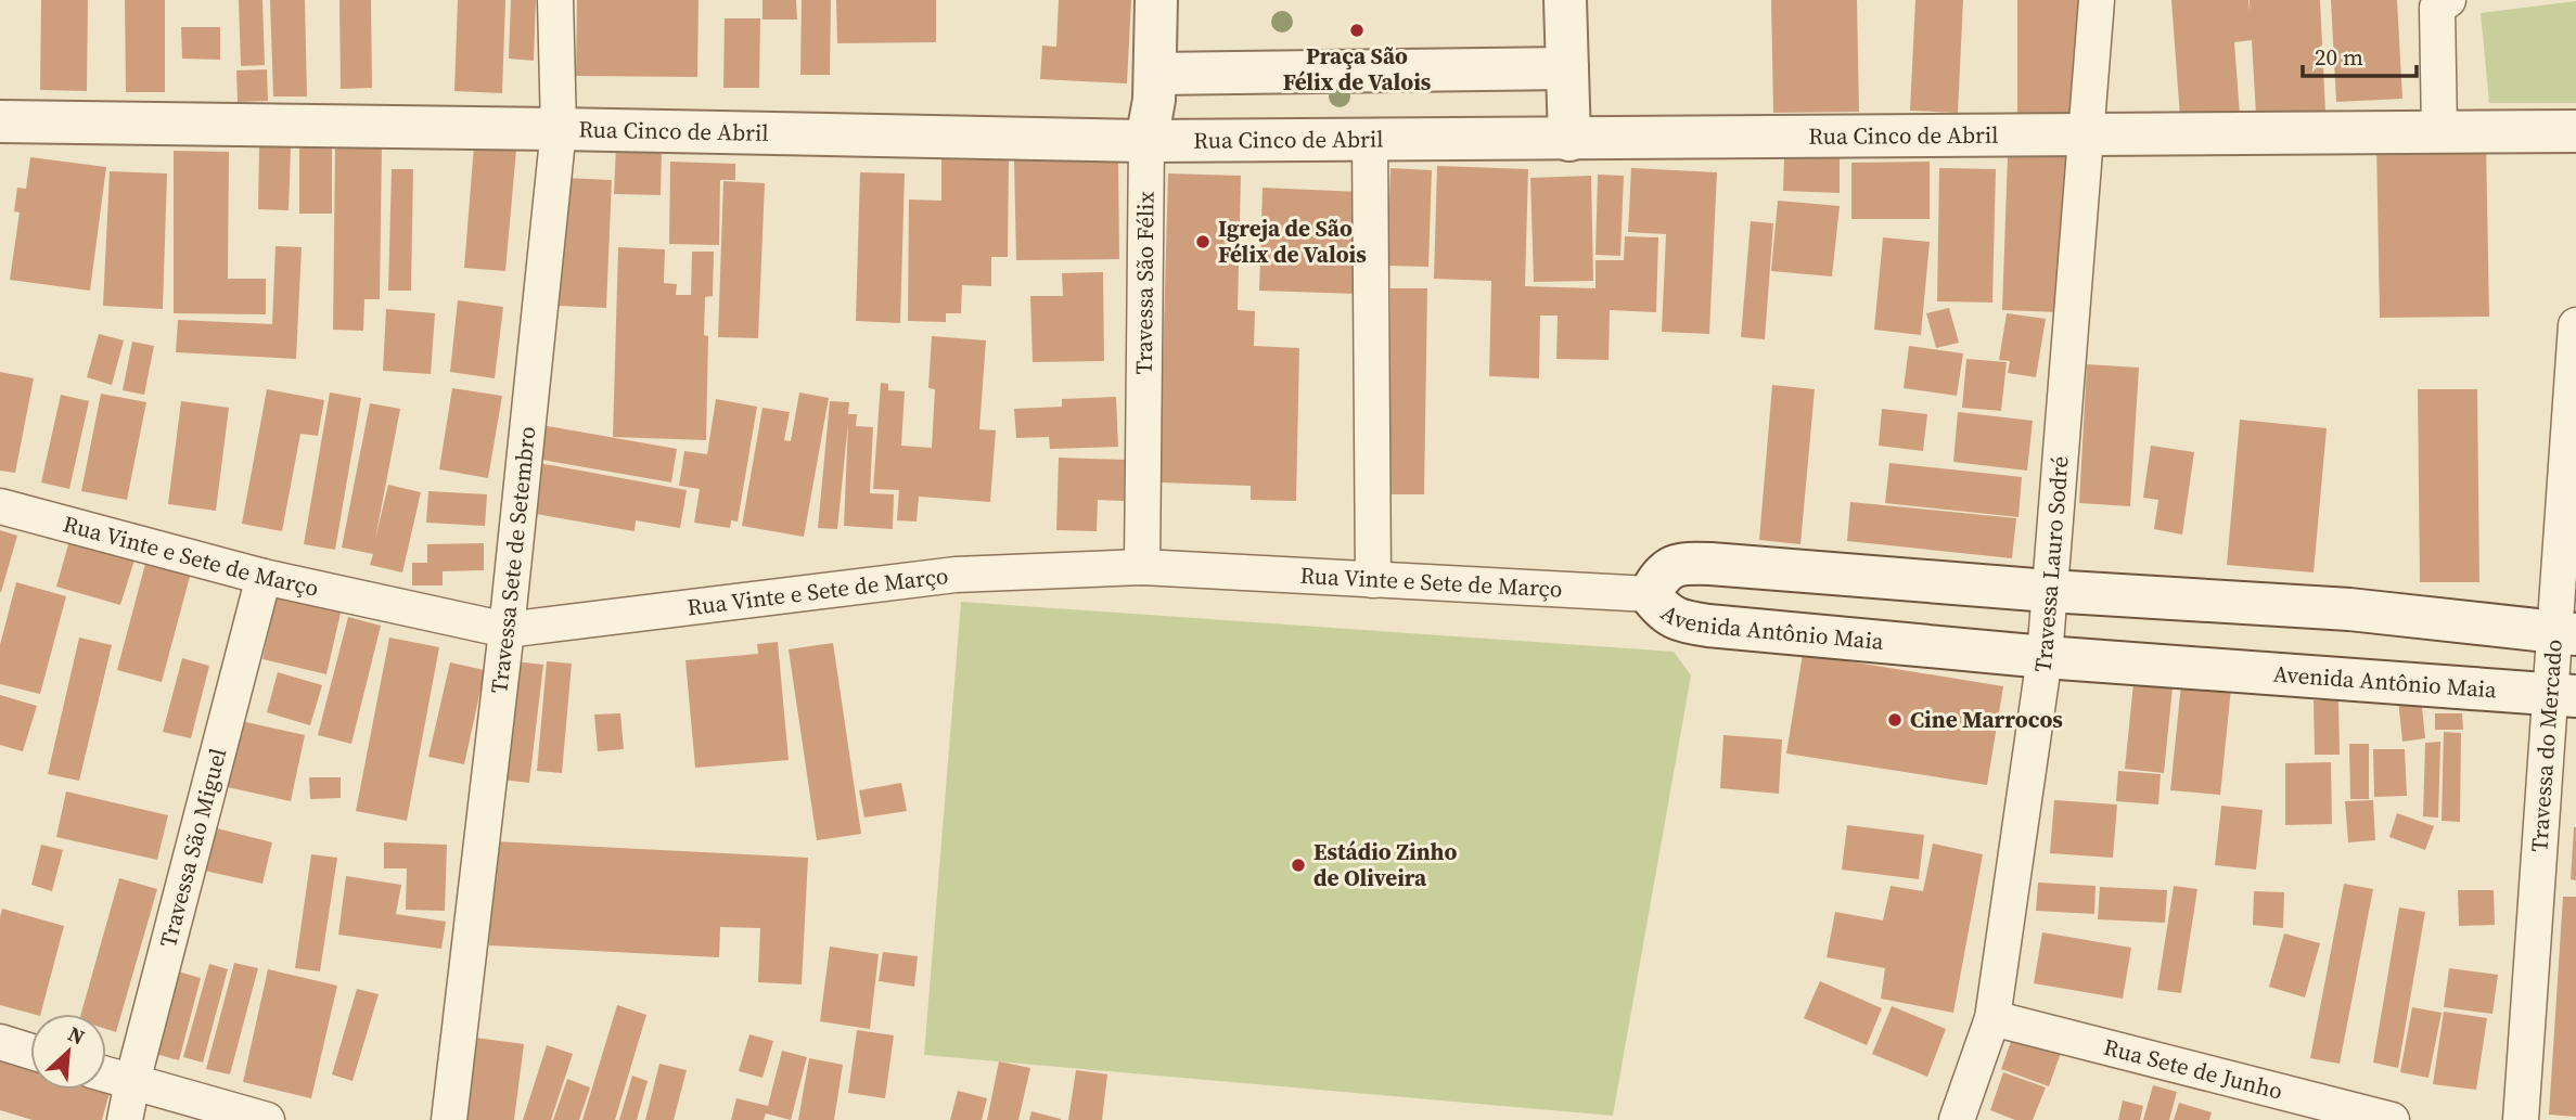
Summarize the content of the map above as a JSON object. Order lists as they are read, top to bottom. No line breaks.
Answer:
{"streets":{"street":["Rua Cinco de Abril","Travessa São Félix","Rua Vinte e Sete de Março","Travessa Sete de Setembro","Travessa Lauro Sodré","Avenida Antônio Maia","Travessa do Mercado","Travessa São Miguel","Rua Sete de Junho"]},"crossings":[["Rua Cinco de Abril","Travessa São Félix"],["Rua Cinco de Abril","Travessa Sete de Setembro"],["Rua Cinco de Abril","Travessa Lauro Sodré"],["Travessa São Félix","Rua Vinte e Sete de Março"],["Rua Vinte e Sete de Março","Travessa Sete de Setembro"],["Rua Vinte e Sete de Março","Avenida Antônio Maia"],["Rua Vinte e Sete de Março","Travessa São Miguel"],["Travessa Lauro Sodré","Avenida Antônio Maia"],["Travessa Lauro Sodré","Rua Sete de Junho"],["Avenida Antônio Maia","Travessa do Mercado"]],"places":["Praça São Félix de Valois","Igreja de São Félix de Valois","Cine Marrocos","Estádio Zinho de Oliveira"],"scale_bar":"20 m","north":"top right"}
